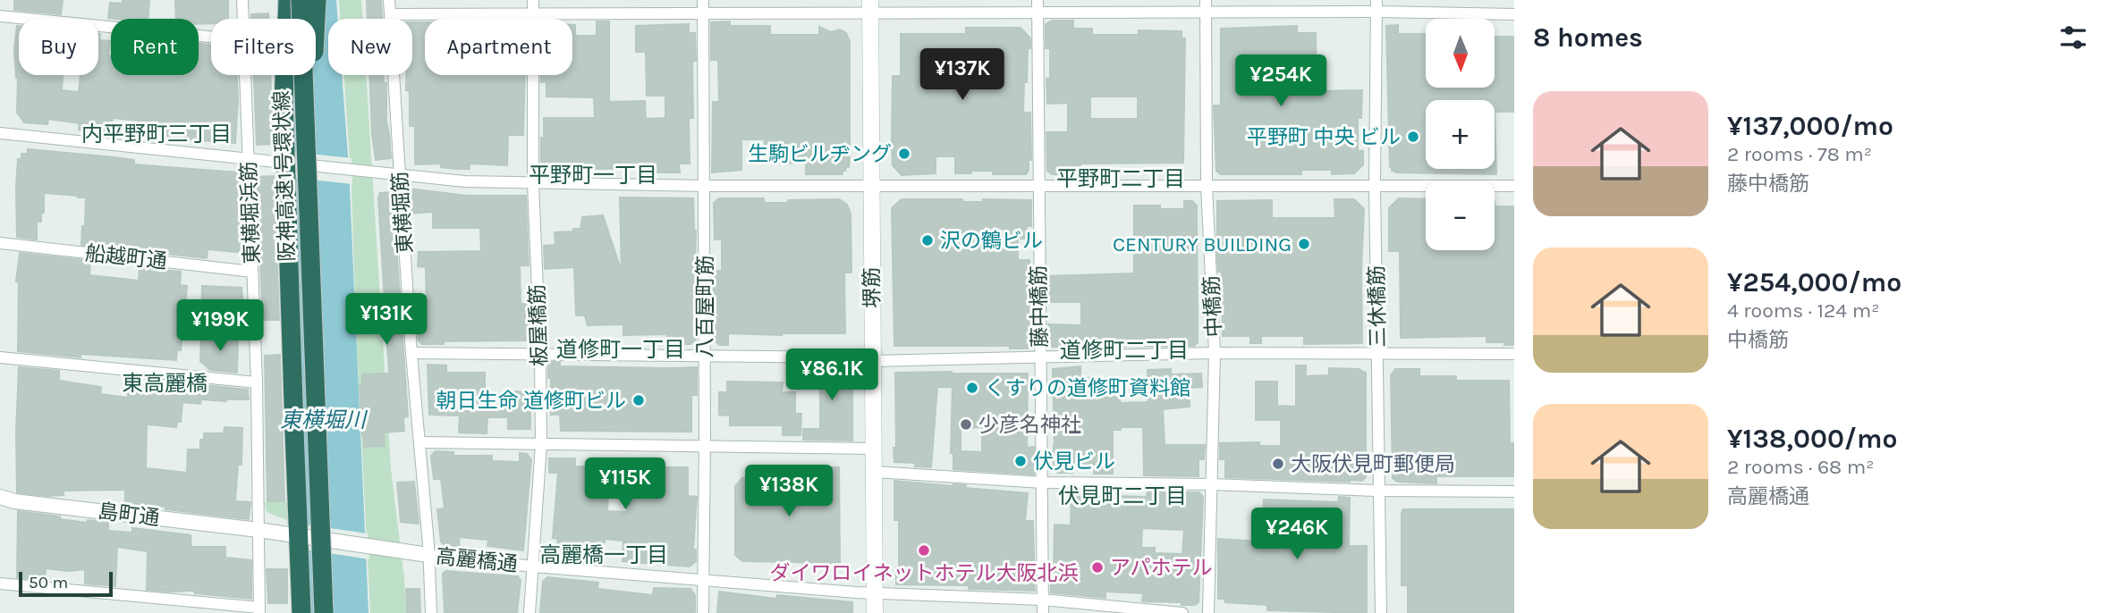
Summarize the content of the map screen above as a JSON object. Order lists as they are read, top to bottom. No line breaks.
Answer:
{"streets":{"highway":["阪神高速1号環状線"],"main road":["堺筋"],"street":["東横堀浜筋","東横堀筋","船越町通","八百屋町筋","藤中橋筋","中橋筋","三休橋筋","板屋橋筋","島町通","高麗橋通"]},"crossings":[["東横堀浜筋","船越町通"],["東横堀浜筋","島町通"],["東横堀浜筋","高麗橋通"],["東横堀筋","高麗橋通"],["堺筋","高麗橋通"],["八百屋町筋","高麗橋通"],["藤中橋筋","高麗橋通"],["板屋橋筋","高麗橋通"],["島町通","高麗橋通"]],"districts":["内平野町三丁目","平野町一丁目","平野町二丁目","道修町一丁目","道修町二丁目","東高麗橋","伏見町二丁目","高麗橋一丁目"],"water":["東横堀川"],"places":["平野町 中央 ビル","生駒ビルヂング","沢の鶴ビル","CENTURY BUILDING","くすりの道修町資料館","朝日生命 道修町ビル","少彦名神社","伏見ビル","大阪伏見町郵便局","ダイワロイネットホテル大阪北浜","アパホテル"],"scale_bar":"50 m","north":"bottom","page":{"heading":"8 homes","map_buttons":["+","−"],"chip":["Buy","Rent","Filters","New","Apartment"],"price":["¥137K","¥254K","¥131K","¥199K","¥86.1K","¥115K","¥138K","¥246K"],"list":[{"name":"¥137,000/mo","note":"2 rooms · 78 m² · 藤中橋筋"},{"name":"¥254,000/mo","note":"4 rooms · 124 m² · 中橋筋"},{"name":"¥138,000/mo","note":"2 rooms · 68 m² · 高麗橋通"}],"scale":"50 m"}}
